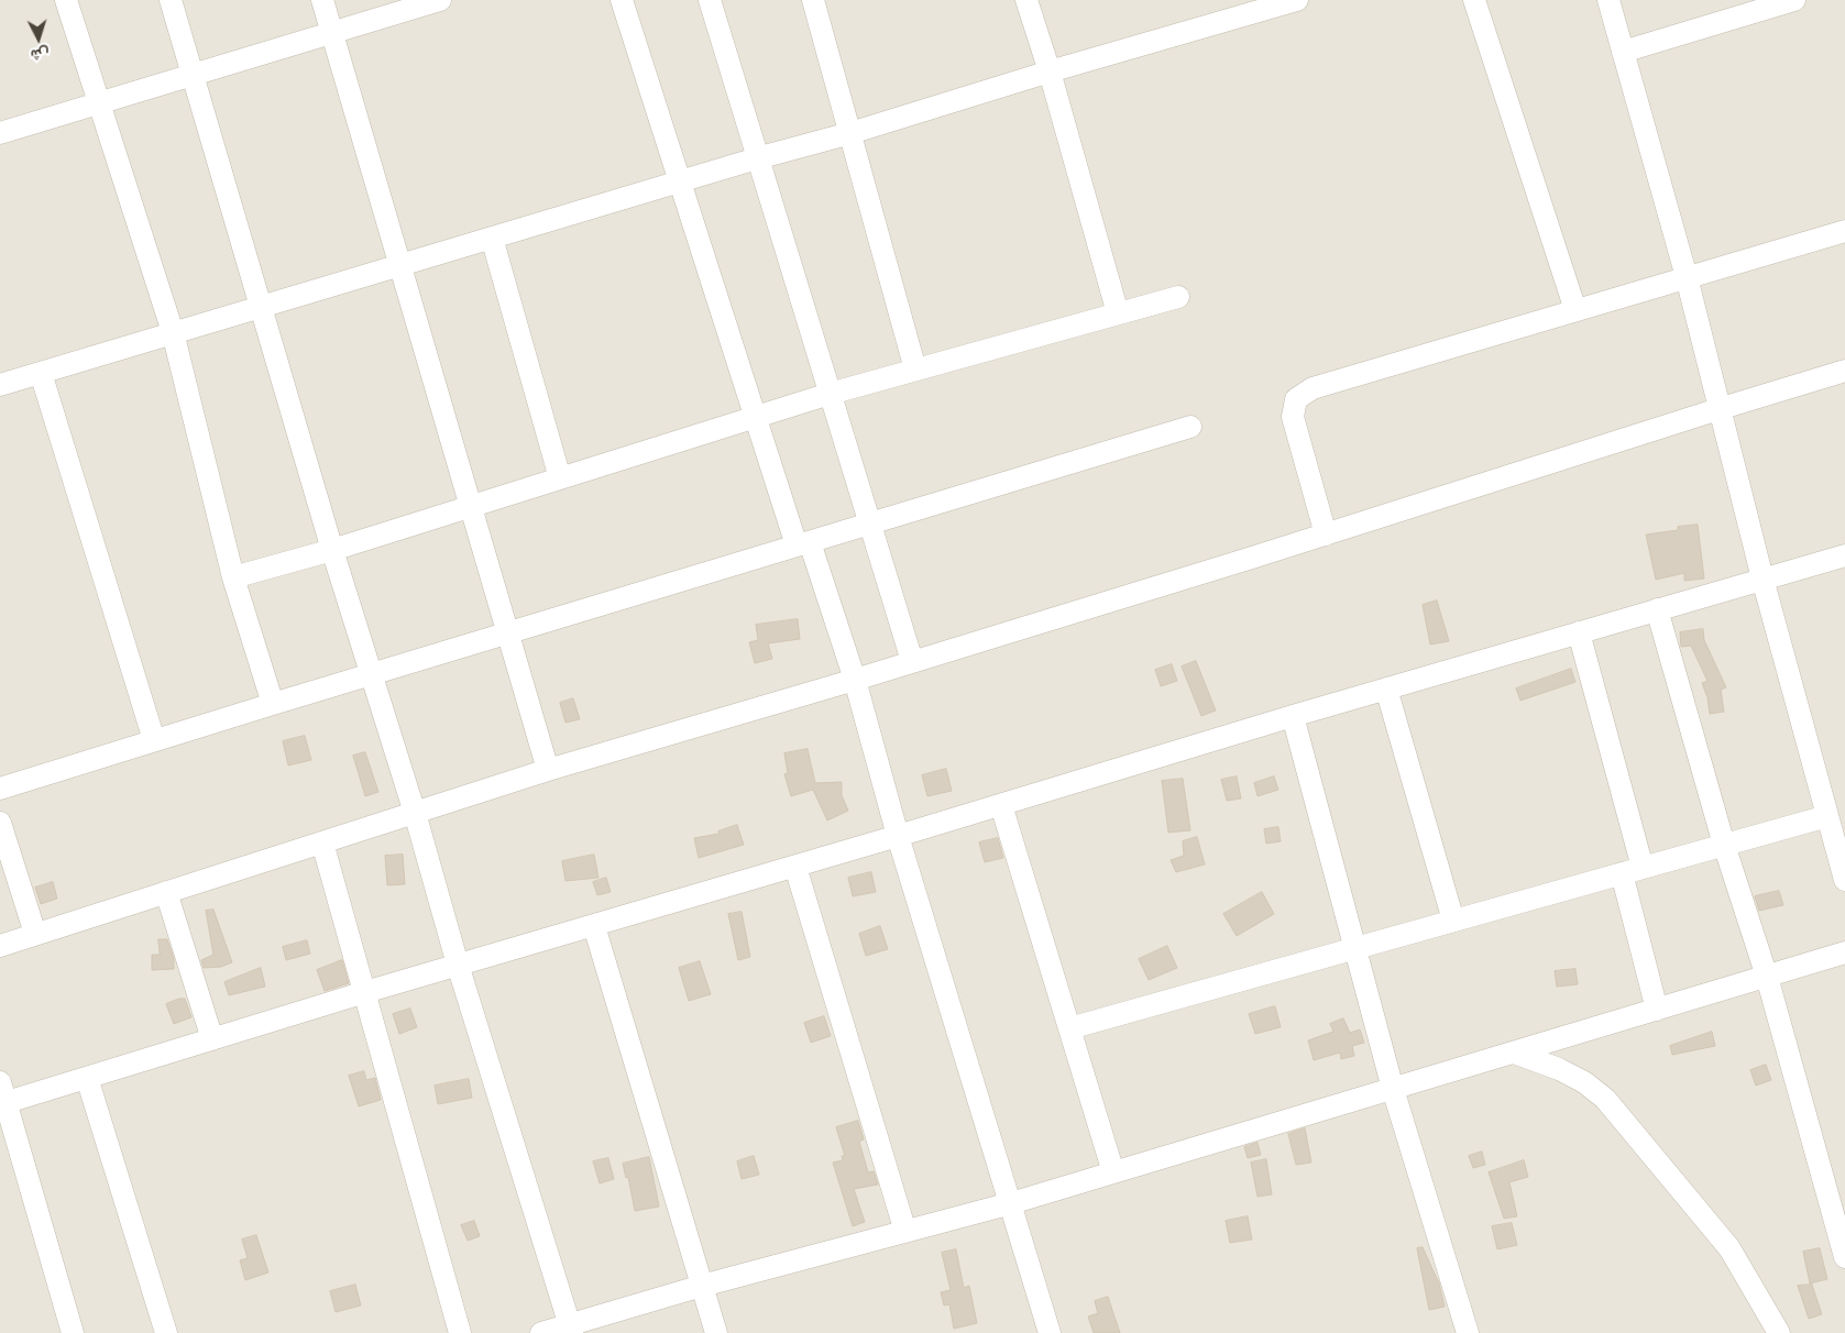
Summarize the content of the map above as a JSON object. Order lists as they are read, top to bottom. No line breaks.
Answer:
{"north":"bottom"}
